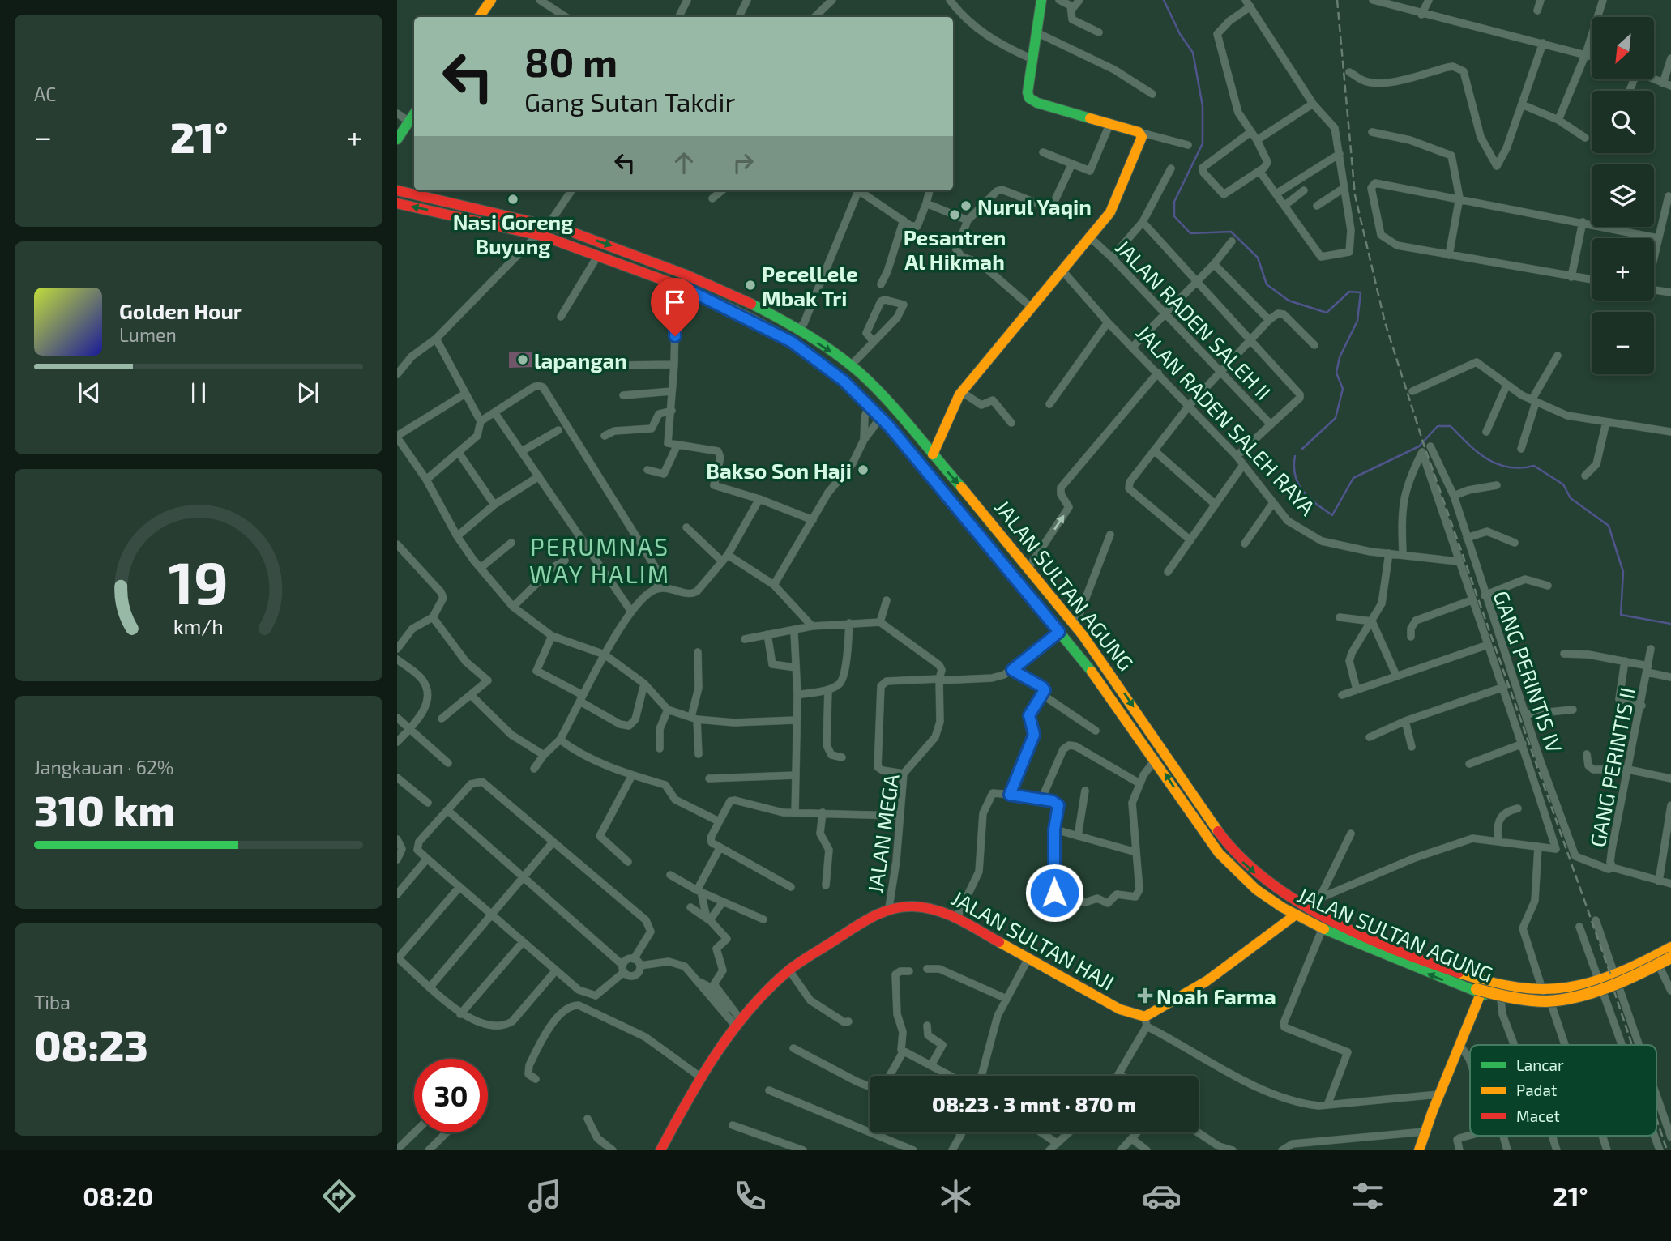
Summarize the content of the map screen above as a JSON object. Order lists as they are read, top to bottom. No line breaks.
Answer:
{"streets":{"main road":["JALAN SULTAN AGUNG","JALAN SULTAN HAJI"],"street":["JALAN RADEN SALEH II","JALAN RADEN SALEH RAYA","GANG PERINTIS IV","GANG PERINTIS II","JALAN MEGA"]},"crossings":[["GANG PERINTIS IV","GANG PERINTIS II"],["JALAN MEGA","JALAN SULTAN HAJI"]],"districts":["PERUMNAS WAY HALIM"],"places":{"other":["Nasi Goreng Buyung","Nurul Yaqin","Pesantren Al Hikmah","PecelLele Mbak Tri","lapangan","Bakso Son Haji"],"health":["Noah Farma"]},"legend":["Lancar","Padat","Macet"],"north":"bottom left","page":{"tile":["AC",["Jangkauan · 62%","310 km"],["Tiba","08:23"]],"map_buttons":["+","−"],"turn":["80 m","Gang Sutan Takdir"],"heat":["−","21°","+"],"song":["Golden Hour","Lumen"],"limit":"30","trip":"08:23 · 3 mnt · 870 m","tabs":["08:20","21°"],"gauge":["19","km/h"]}}
